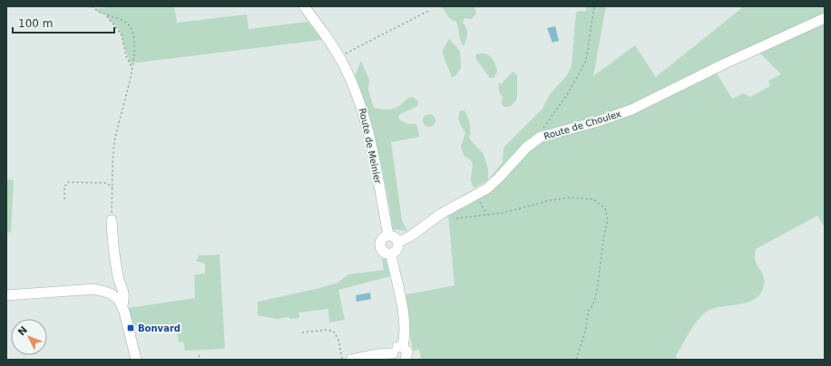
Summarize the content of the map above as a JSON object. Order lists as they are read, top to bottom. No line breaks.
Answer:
{"streets":{"street":["Route de Choulex","Route de Meinier"]},"crossings":[["Route de Choulex","Route de Meinier"]],"places":{"transit":["Bonvard"]},"scale_bar":"100 m","north":"top left"}
